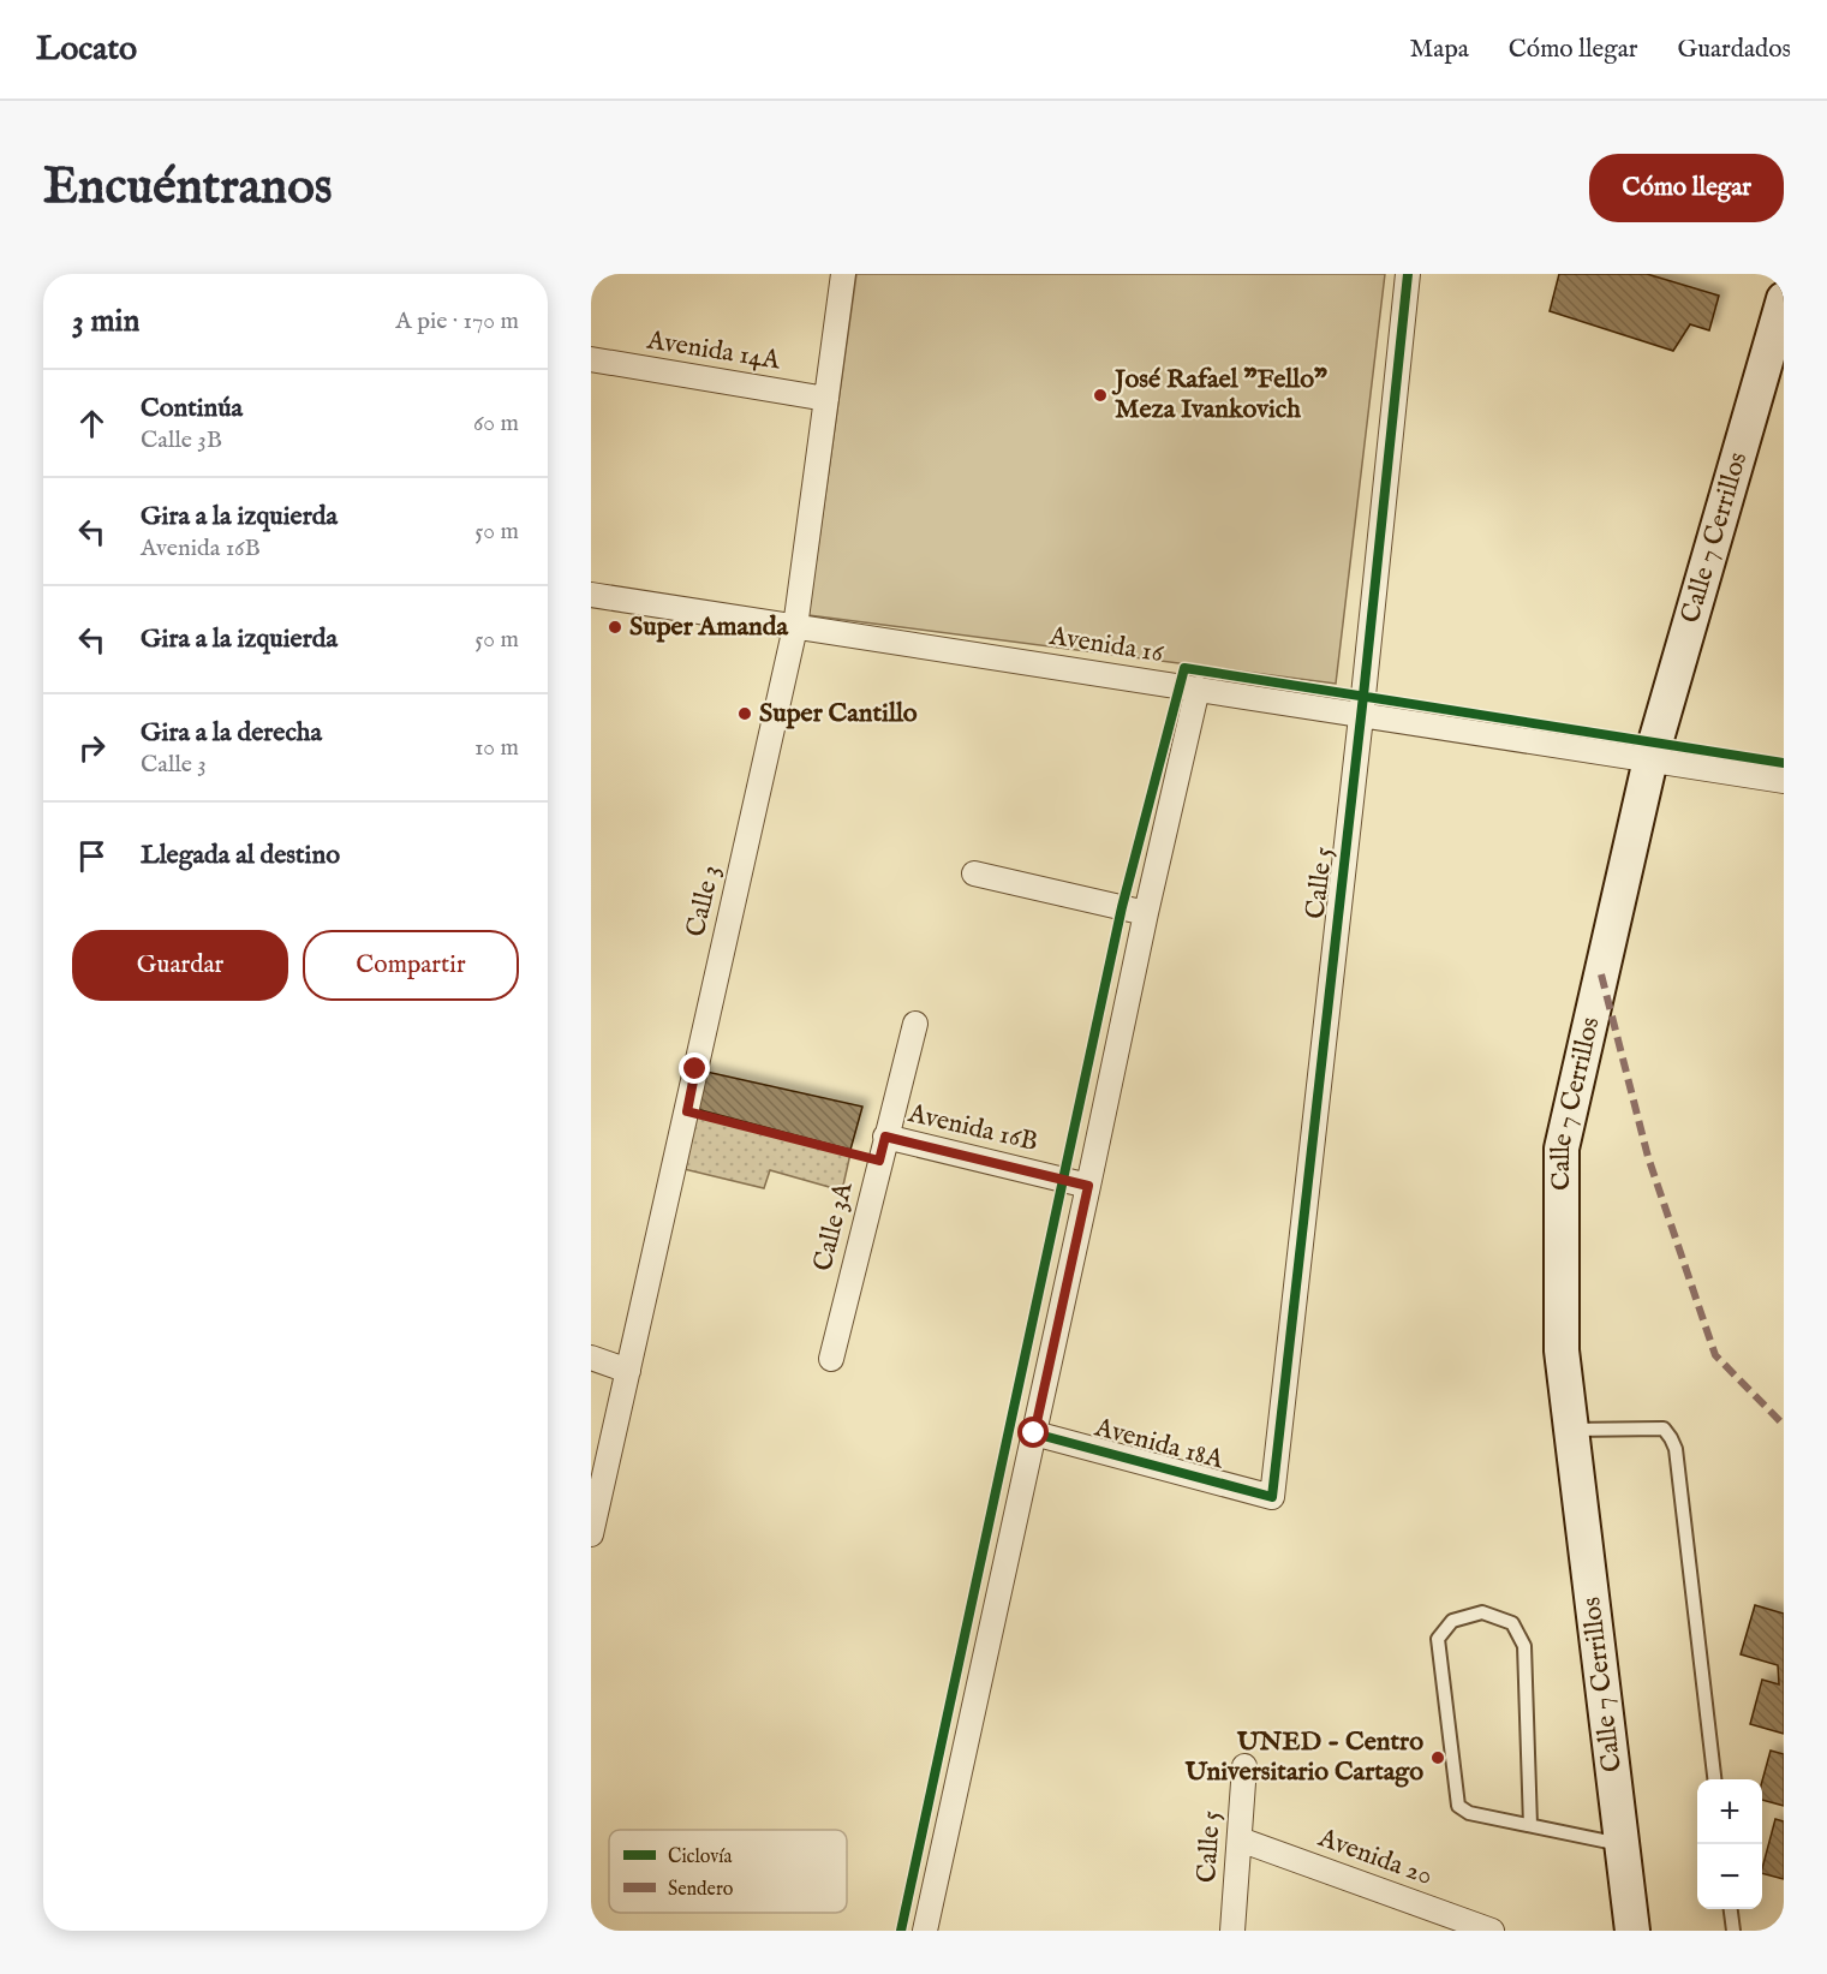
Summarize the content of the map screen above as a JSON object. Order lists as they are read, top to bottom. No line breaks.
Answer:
{"streets":{"main road":["Calle 7 Cerrillos"],"street":["Avenida 14A","Avenida 16","Calle 5","Calle 3","Avenida 16B","Calle 3A","Avenida 18A","Avenida 20"]},"crossings":[["Avenida 14A","Calle 3"],["Calle 7 Cerrillos","Avenida 16"],["Avenida 16","Calle 5"],["Avenida 16","Calle 3"],["Calle 5","Avenida 18A"],["Calle 5","Avenida 20"],["Avenida 16B","Calle 3A"]],"places":["José Rafael \"Fello\" Meza Ivankovich","Super Amanda","Super Cantillo","UNED - Centro Universitario Cartago"],"legend":["Ciclovía","Sendero"],"page":{"header":"Locato","nav":["Mapa","Cómo llegar","Guardados"],"buttons":["Cómo llegar",["Guardar","Compartir"]],"title":"Encuéntranos","heading":["3 min","A pie · 170 m"],"list":[["Continúa","Calle 3B","60 m"],["Gira a la izquierda","Avenida 16B","50 m"],["Gira a la izquierda","50 m"],["Gira a la derecha","Calle 3","10 m"],"Llegada al destino"],"map_buttons":["+","−"]}}
